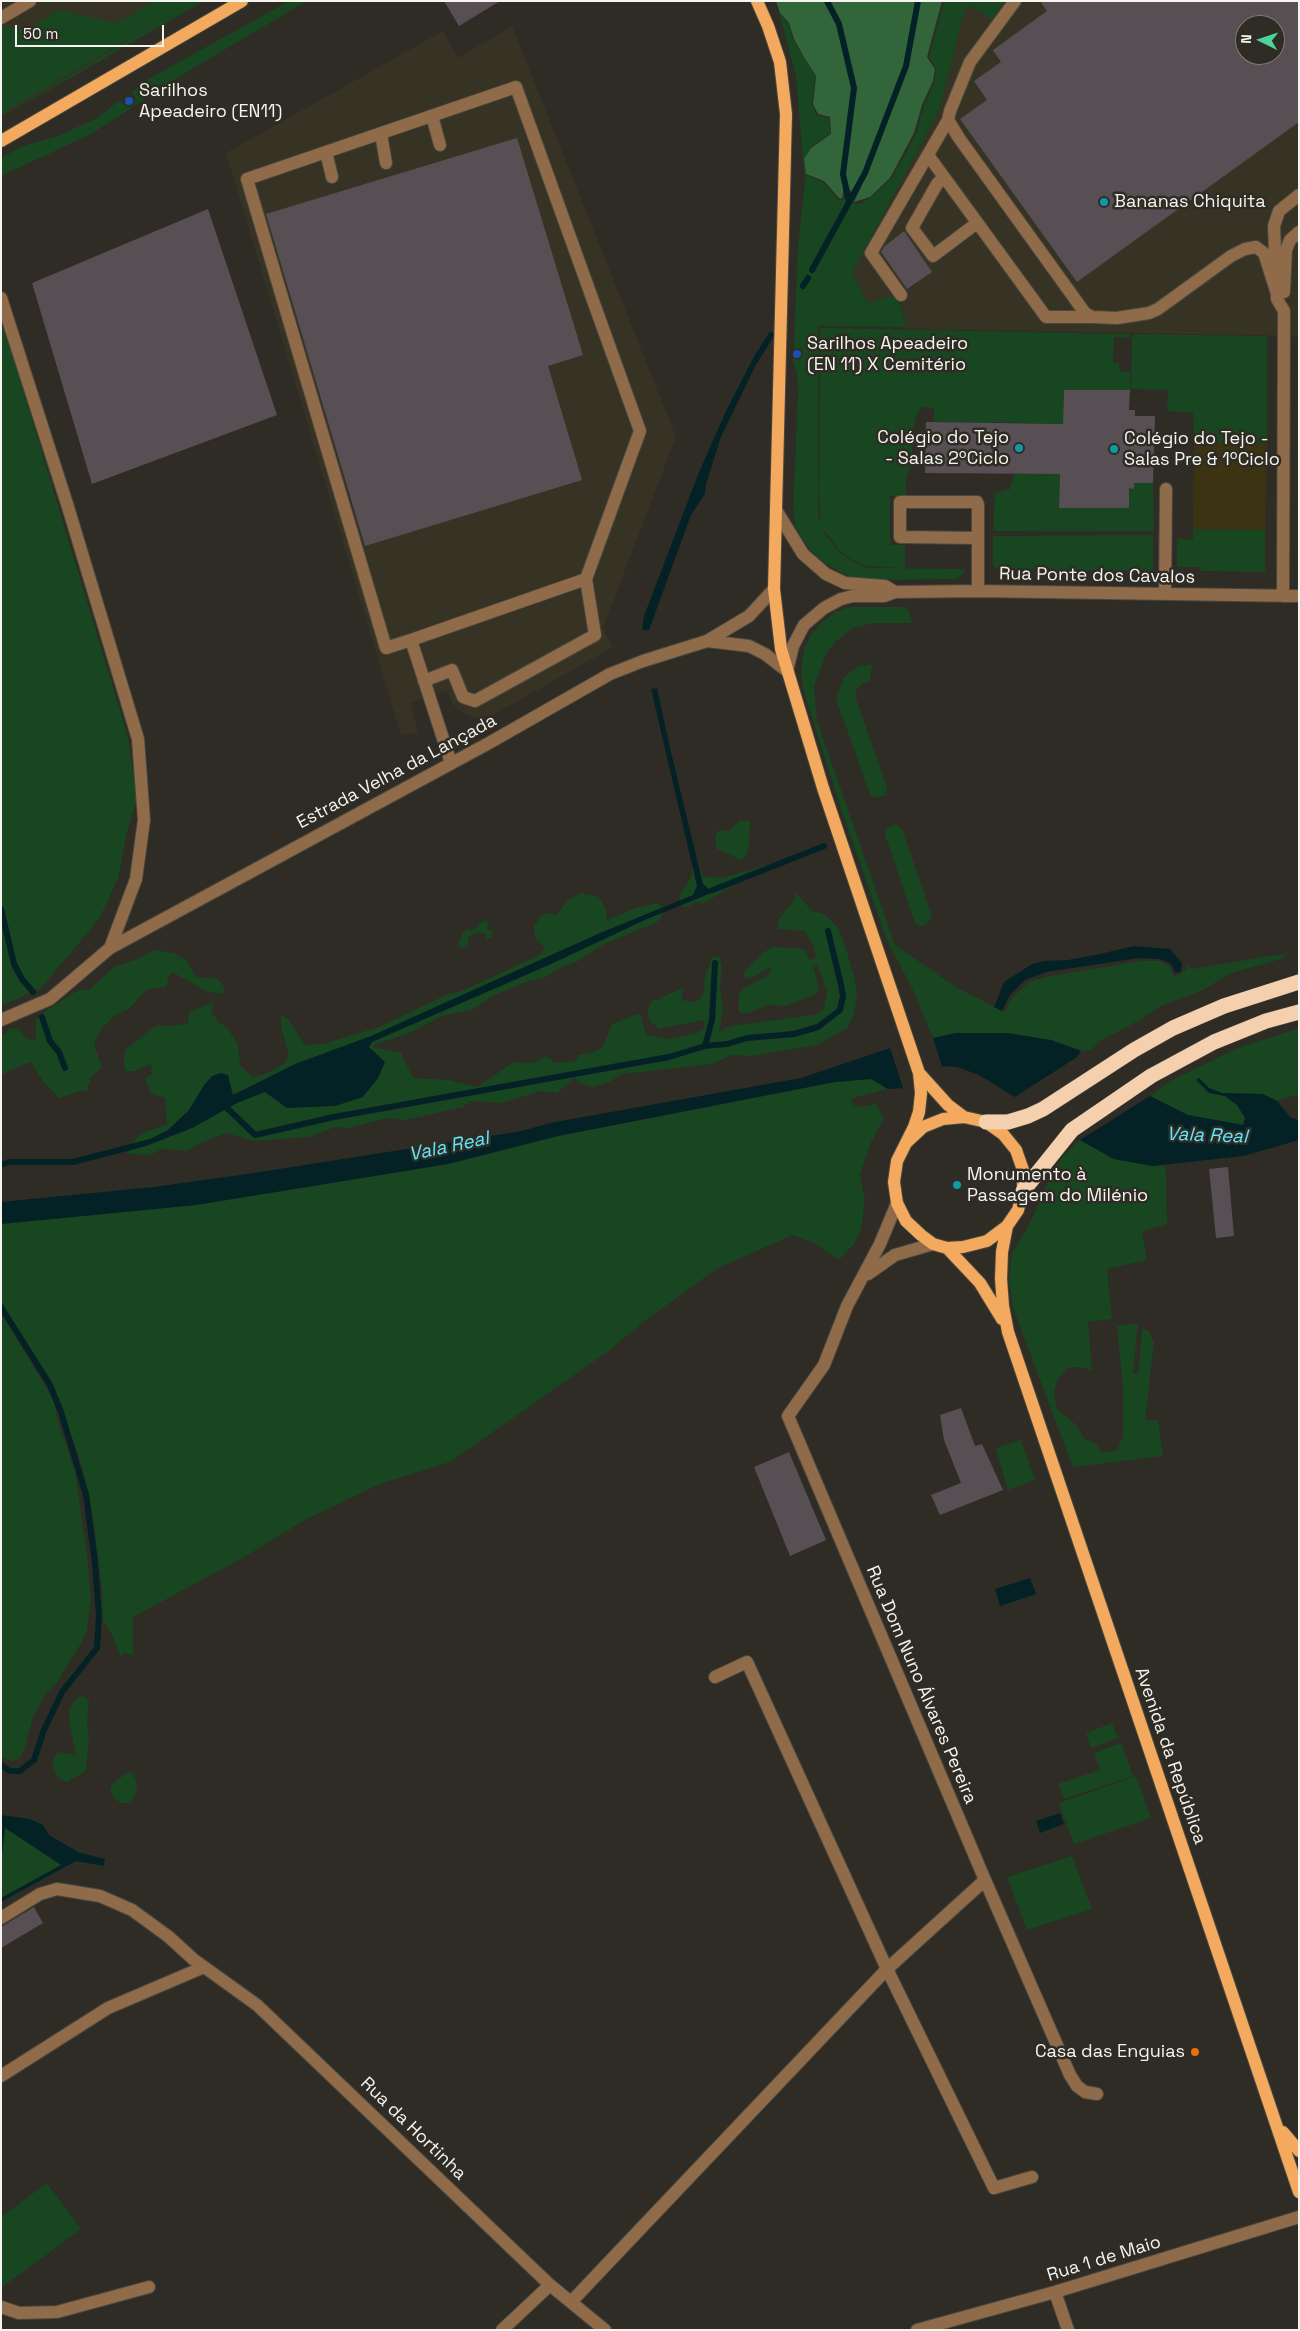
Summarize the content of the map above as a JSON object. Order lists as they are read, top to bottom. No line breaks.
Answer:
{"streets":{"main road":["Avenida da República"],"street":["Rua Ponte dos Cavalos","Estrada Velha da Lançada","Rua Dom Nuno Álvares Pereira","Rua da Hortinha","Rua 1 de Maio"]},"crossings":[["Rua Dom Nuno Álvares Pereira","Avenida da República"]],"water":["Vala Real"],"places":["Sarilhos Apeadeiro (EN11)","Bananas Chiquita","Sarilhos Apeadeiro (EN 11) X Cemitério","Colégio do Tejo - Salas 2ºCiclo","Colégio do Tejo - Salas Pre & 1ºCiclo","Monumento à Passagem do Milénio","Casa das Enguias"],"scale_bar":"50 m","north":"left"}
